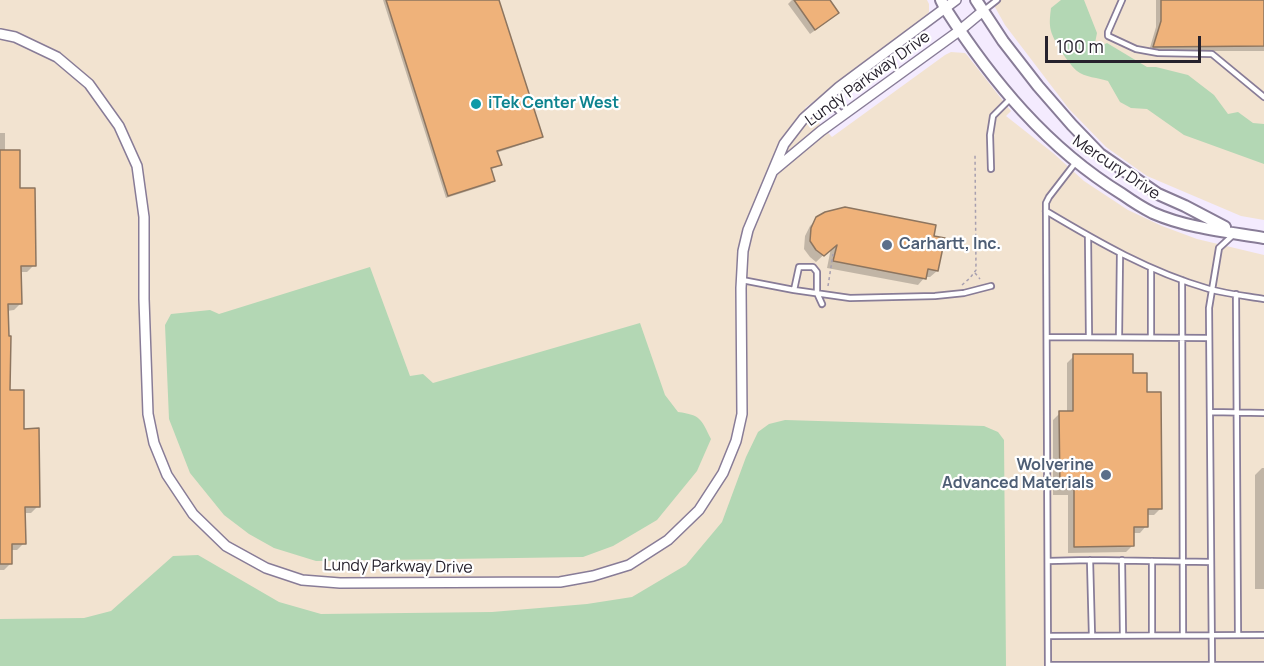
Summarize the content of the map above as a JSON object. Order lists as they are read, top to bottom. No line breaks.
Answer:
{"streets":{"street":["Lundy Parkway Drive","Mercury Drive"]},"crossings":[["Lundy Parkway Drive","Mercury Drive"]],"places":["iTek Center West","Carhartt, Inc.","Wolverine Advanced Materials"],"scale_bar":"100 m"}
